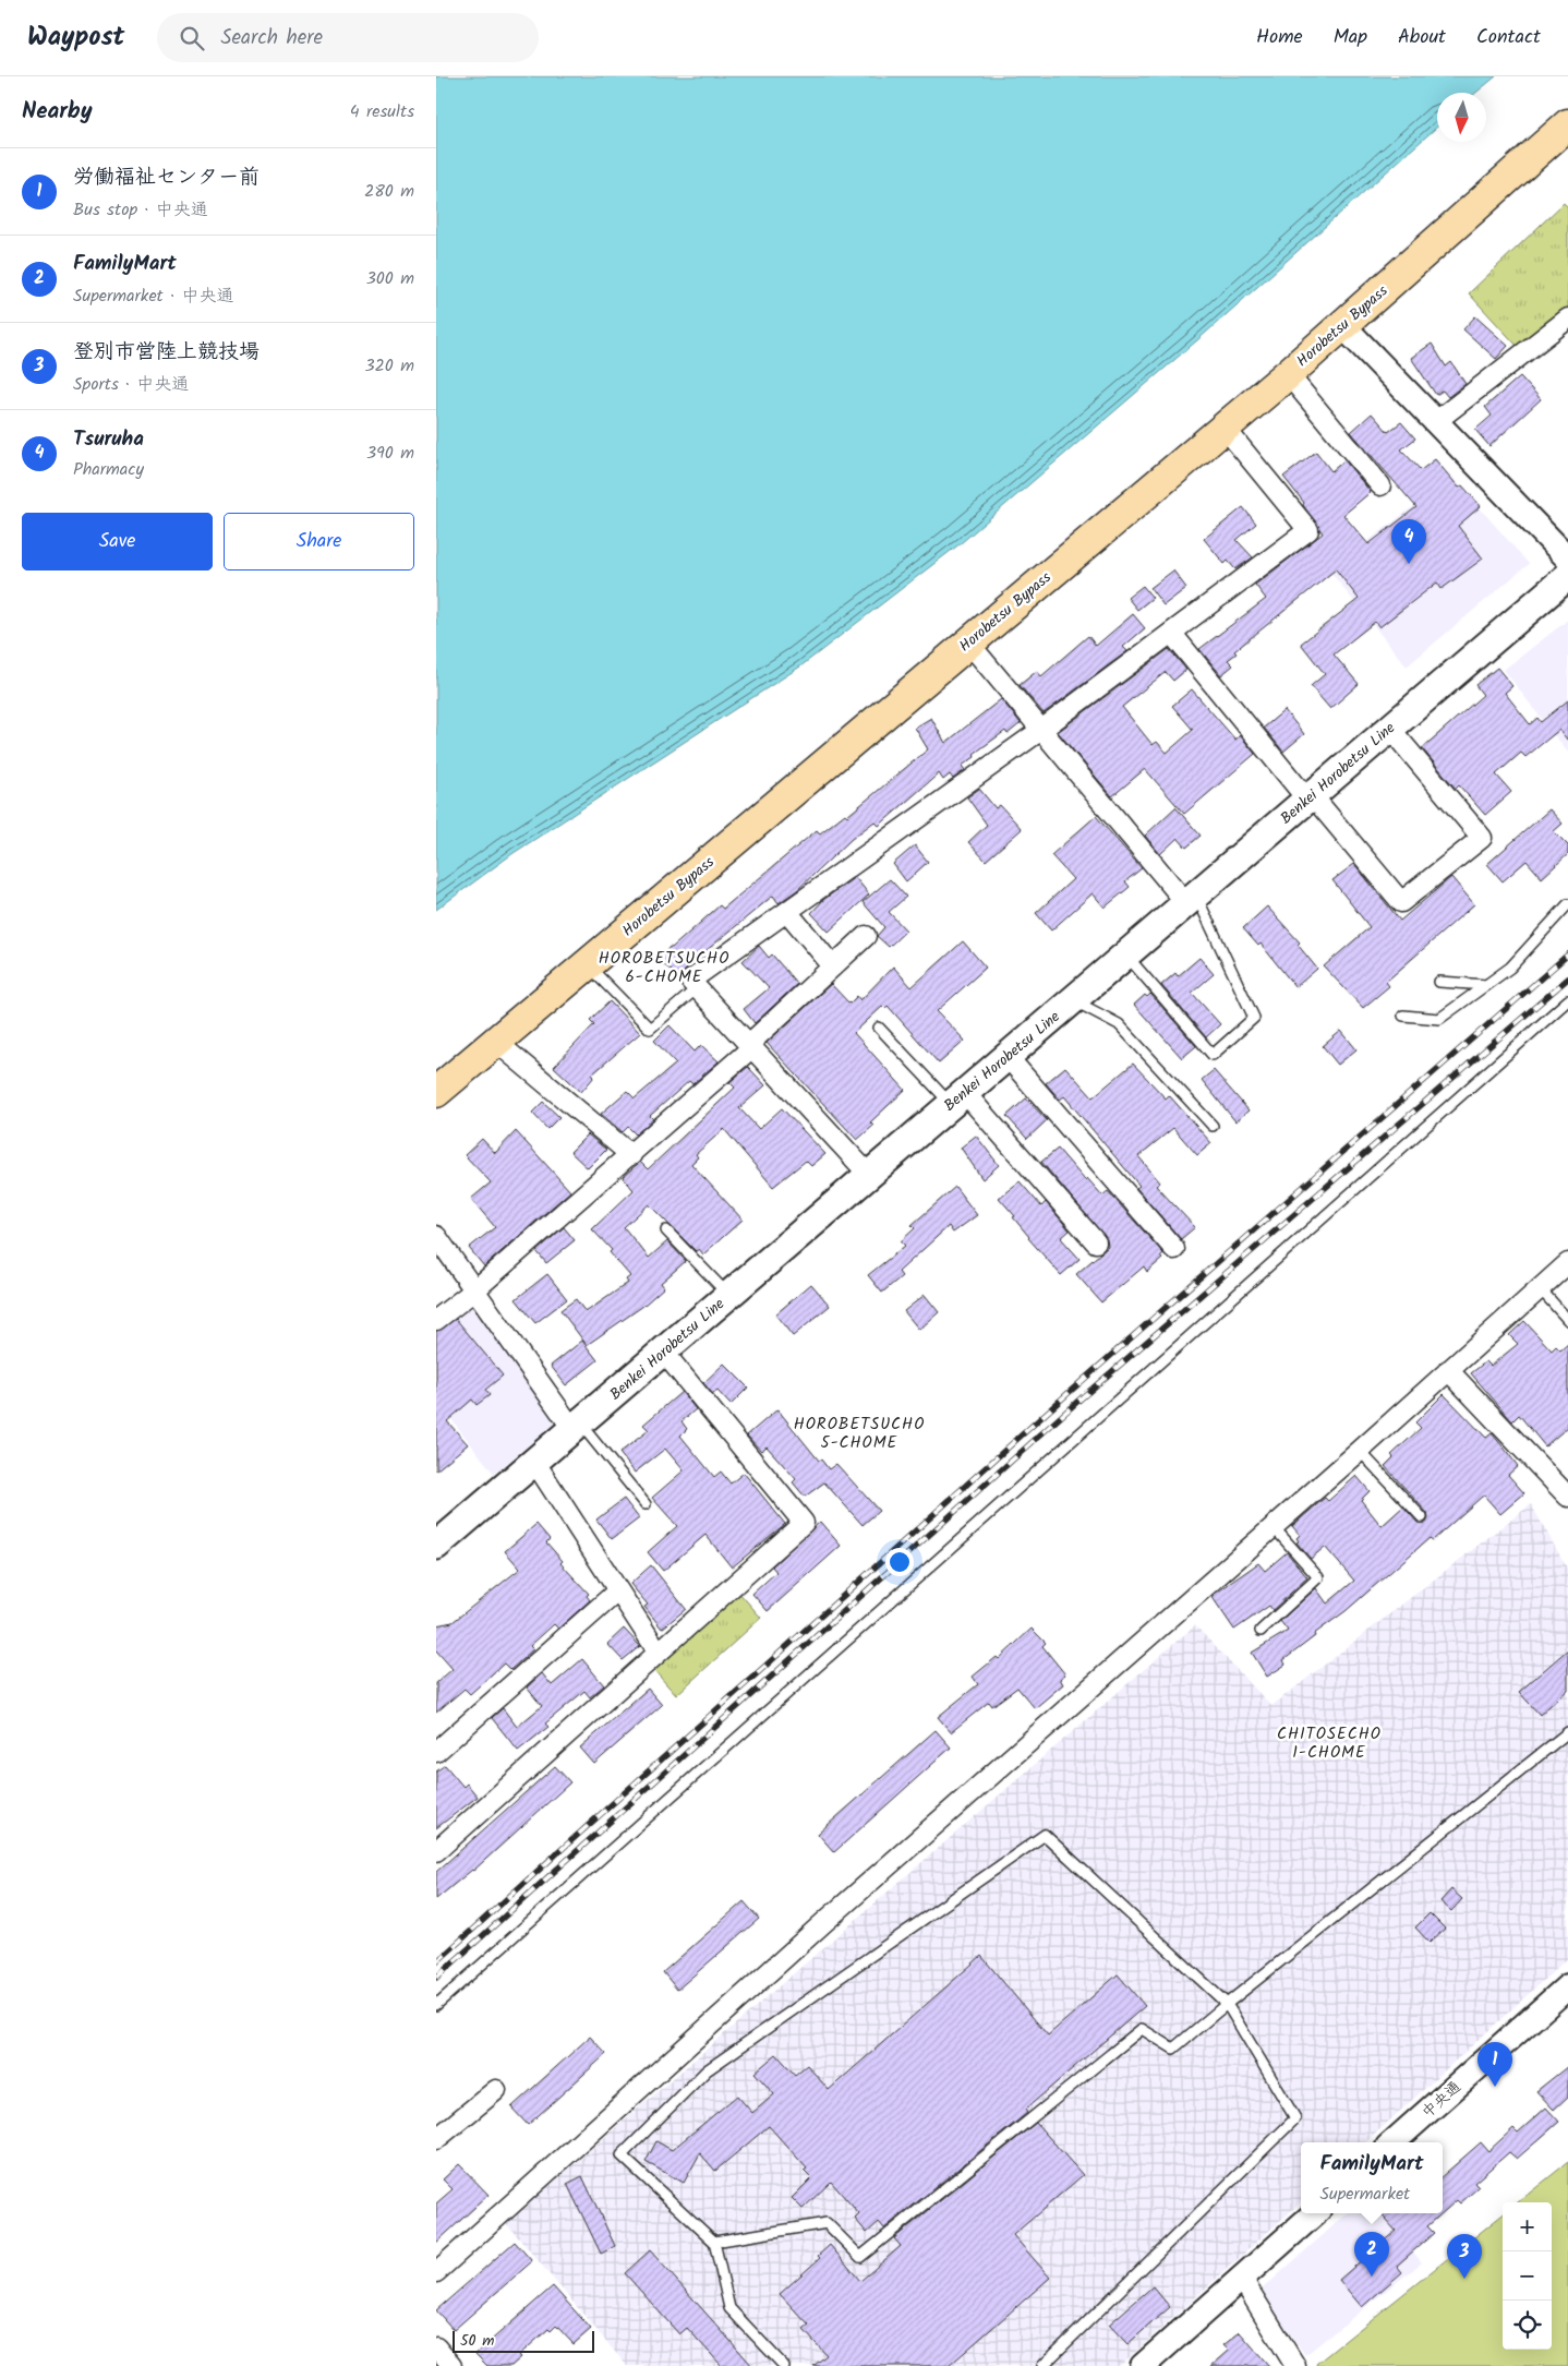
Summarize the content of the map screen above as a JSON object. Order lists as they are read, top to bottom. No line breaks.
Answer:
{"streets":{"highway":["Horobetsu Bypass"],"main road":["Benkei Horobetsu Line"],"street":["中央通"]},"districts":["HOROBETSUCHO 6-CHOME","HOROBETSUCHO 5-CHOME","CHITOSECHO 1-CHOME"],"scale_bar":"50 m","north":"bottom","page":{"header":"Waypost","search":"Search here","nav":["Home","Map","About","Contact"],"heading":["Nearby","4 results"],"list":[{"mark":"1","name":"労働福祉センター前","note":"Bus stop · 中央通","value":"280 m"},{"mark":"2","name":"FamilyMart","note":"Supermarket · 中央通","value":"300 m"},{"mark":"3","name":"登別市営陸上競技場","note":"Sports · 中央通","value":"320 m"},{"mark":"4","name":"Tsuruha","note":"Pharmacy","value":"390 m"}],"buttons":["Save","Share"],"pins":["4","1","2","3"],"popup":["FamilyMart","Supermarket"],"map_buttons":["+","−"],"scale":"50 m"}}
